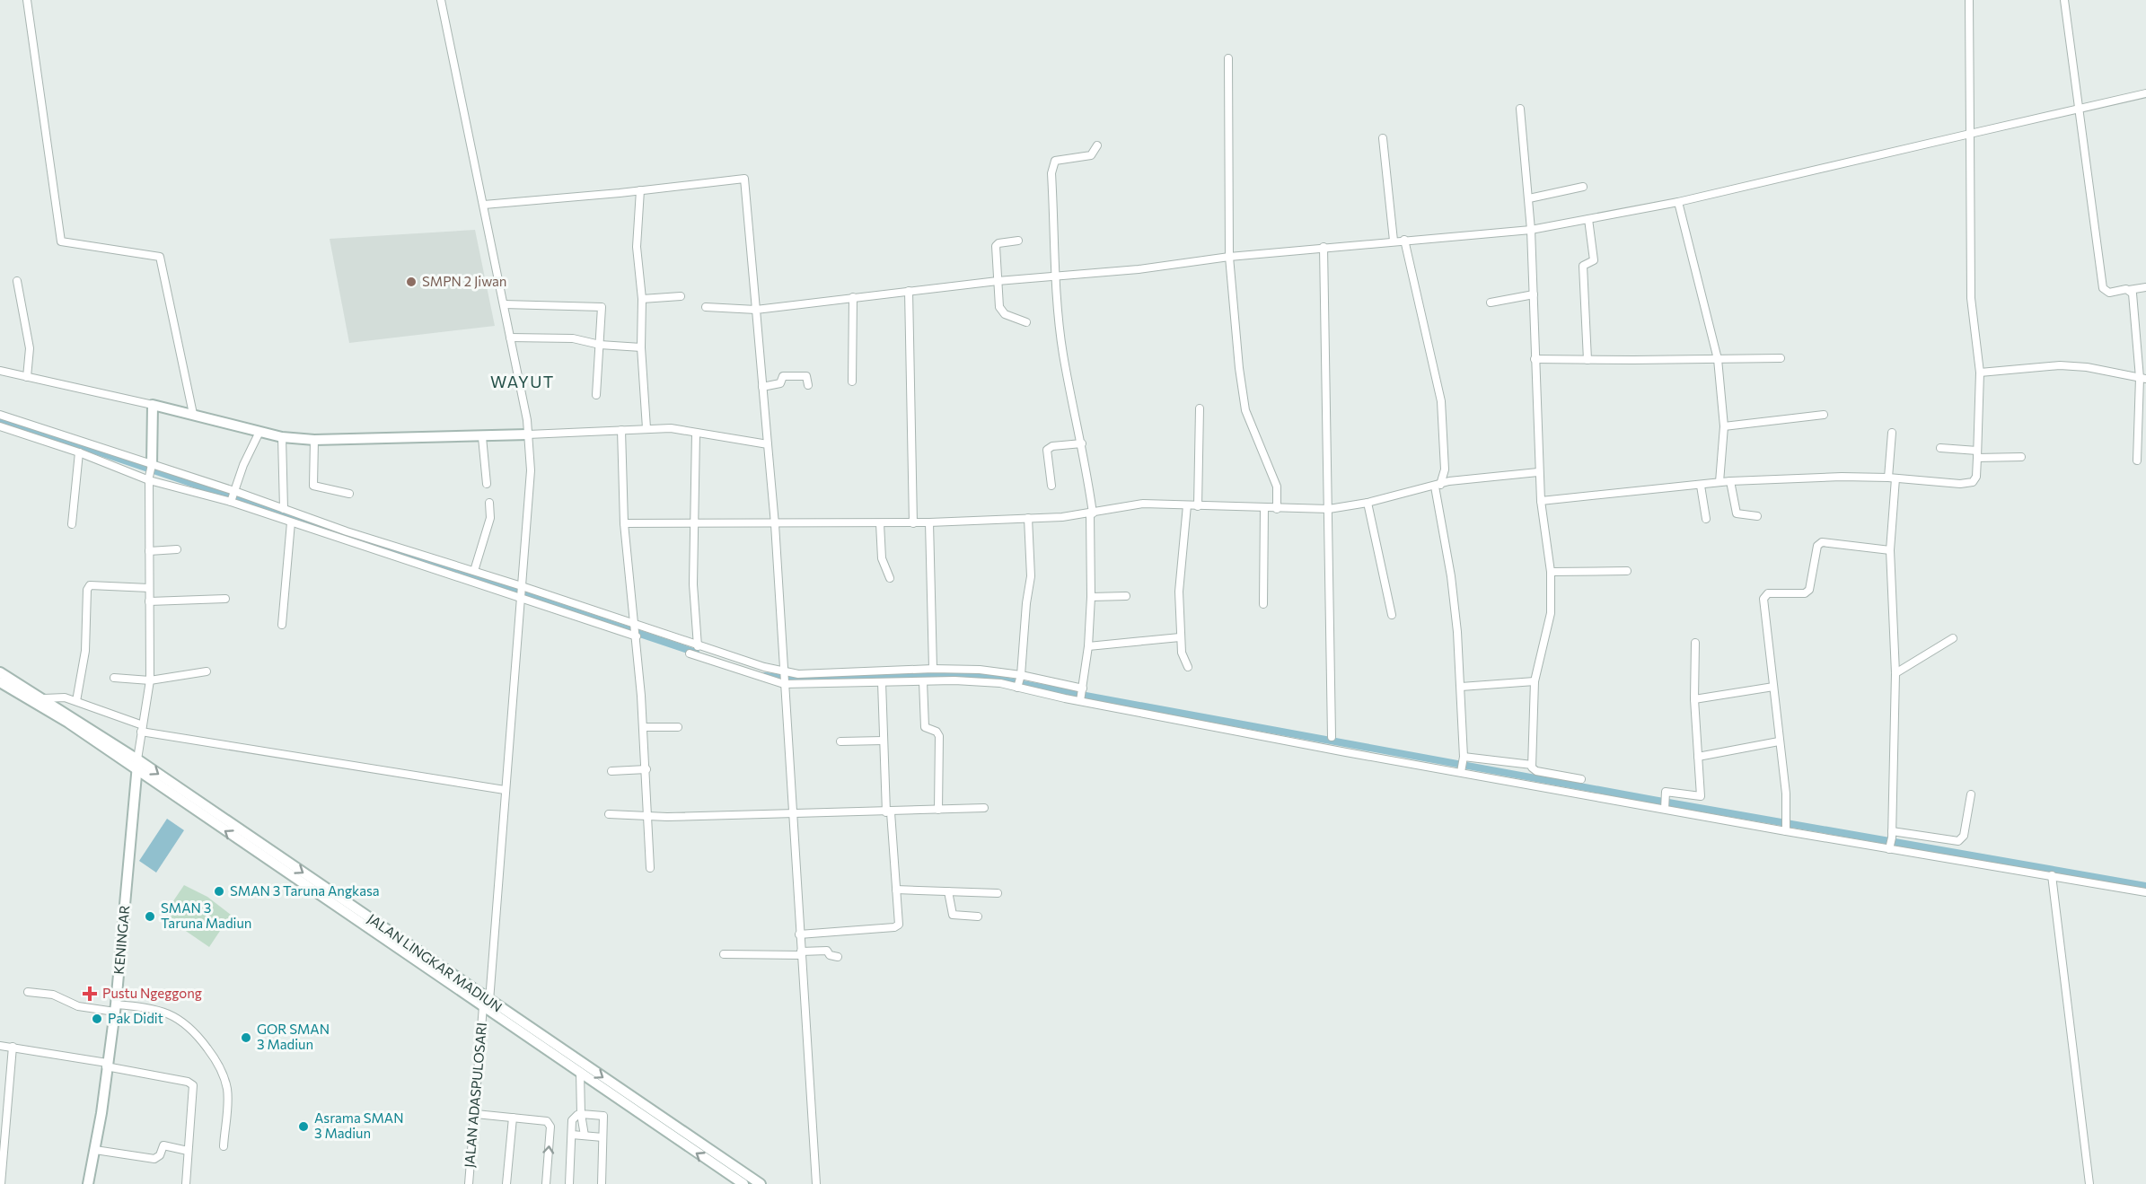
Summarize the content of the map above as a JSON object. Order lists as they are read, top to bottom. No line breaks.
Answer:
{"streets":{"main road":["KENINGAR","JALAN LINGKAR MADIUN"],"street":["JALAN ADASPULOSARI"]},"crossings":[["KENINGAR","JALAN LINGKAR MADIUN"],["JALAN LINGKAR MADIUN","JALAN ADASPULOSARI"]],"districts":["WAYUT"],"places":{"other":["SMPN 2 Jiwan","SMAN 3 Taruna Angkasa","SMAN 3 Taruna Madiun","Pak Didit","GOR SMAN 3 Madiun","Asrama SMAN 3 Madiun"],"health":["Pustu Ngeggong"]}}
